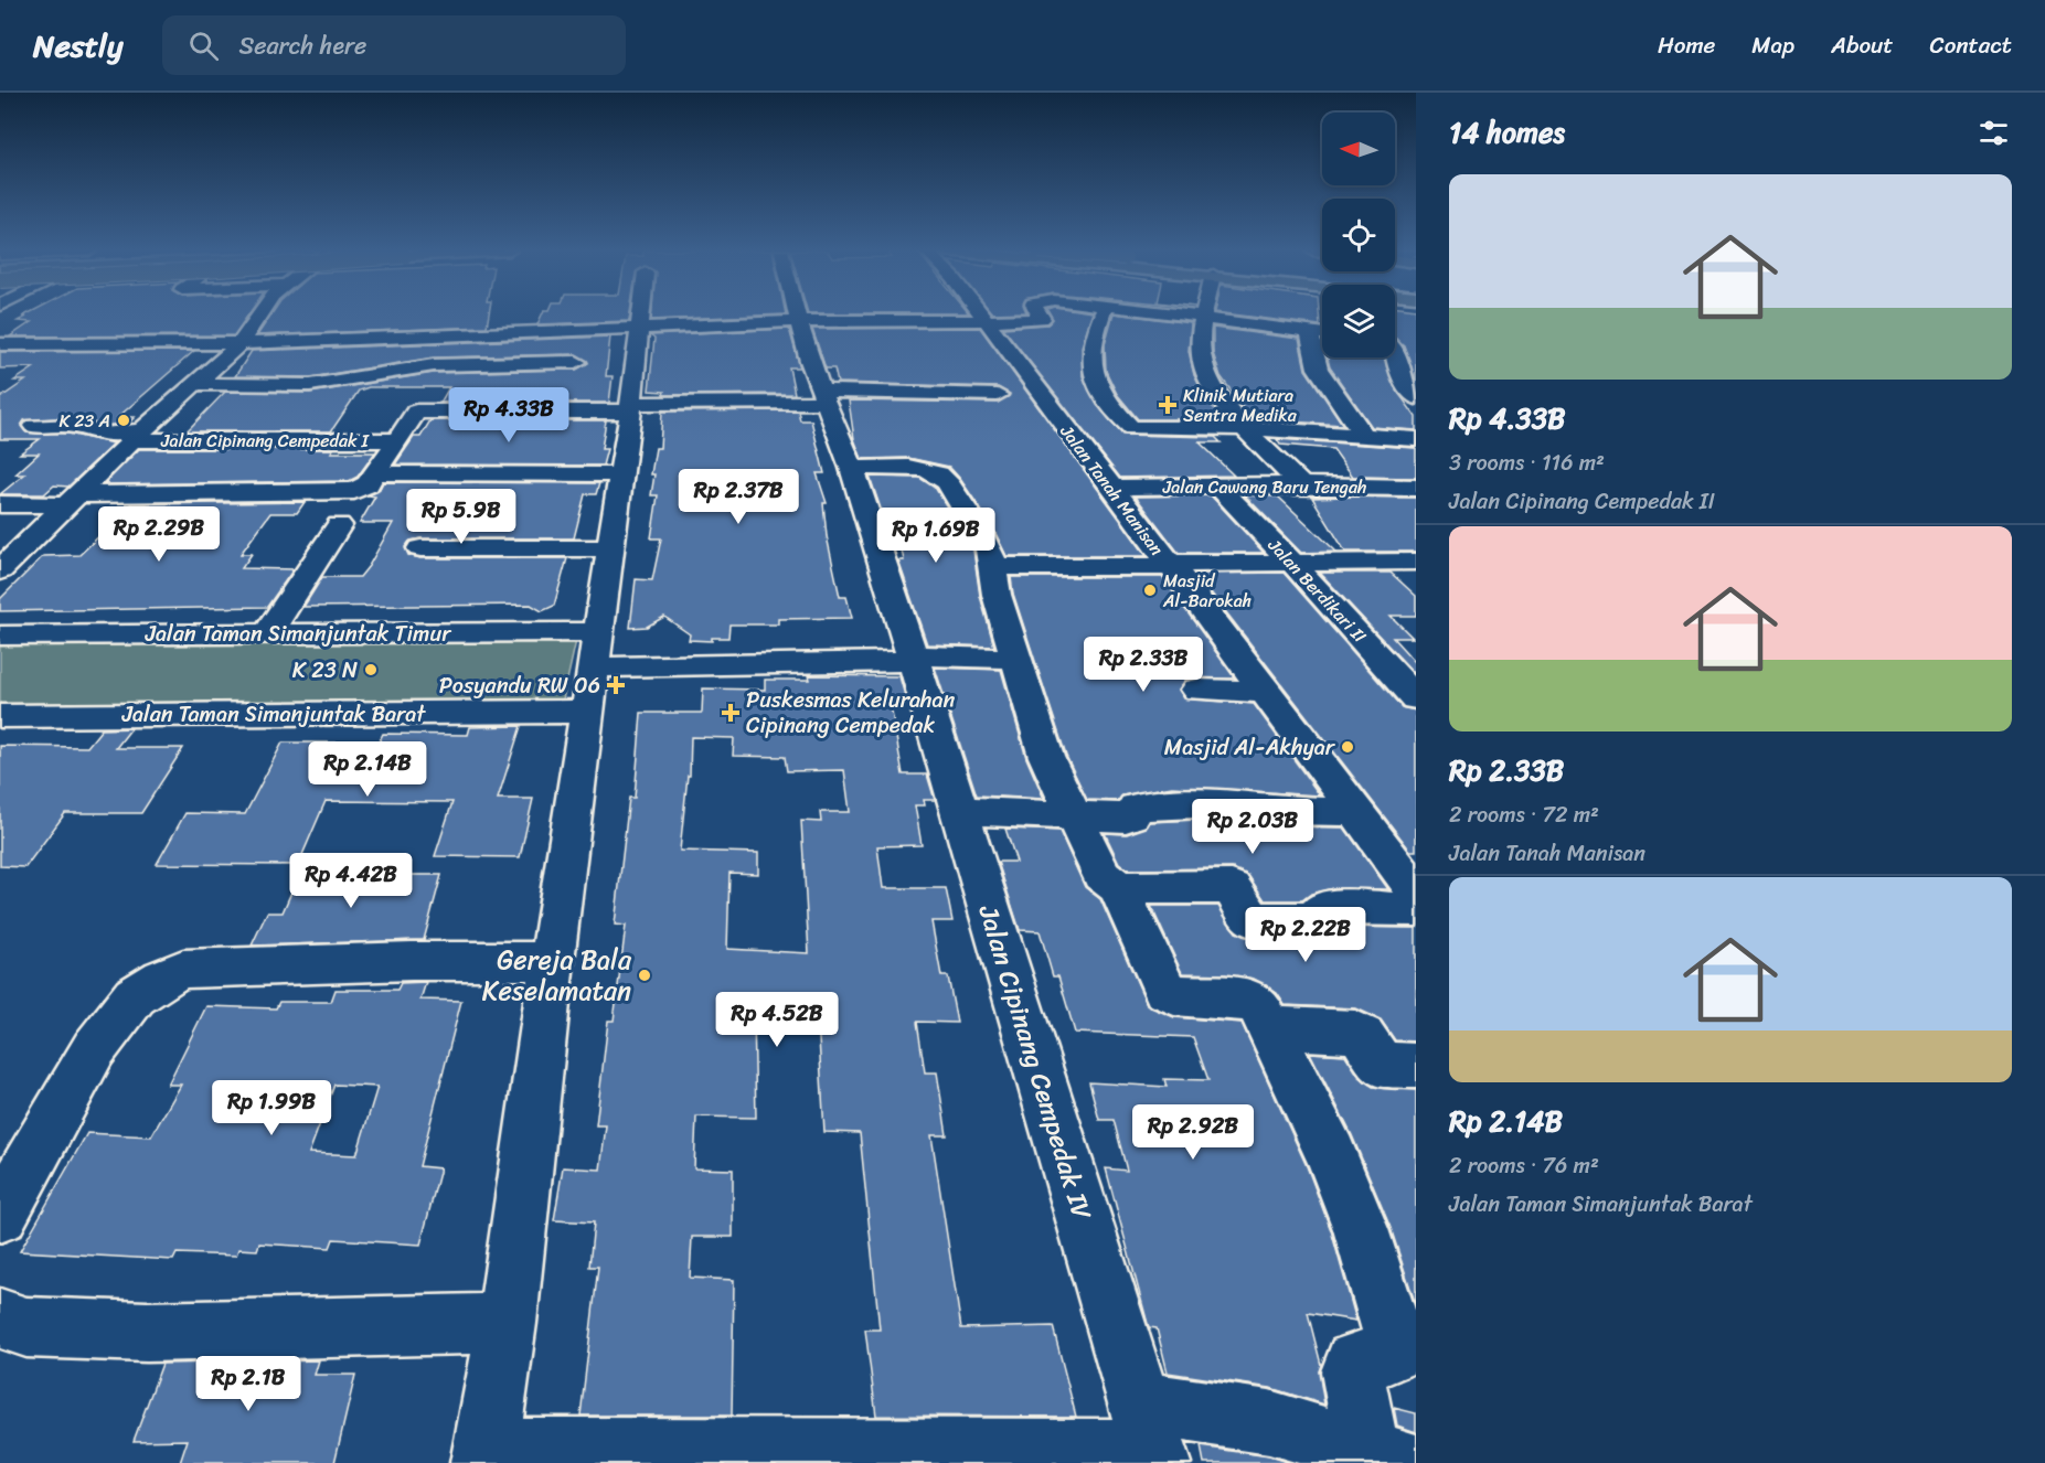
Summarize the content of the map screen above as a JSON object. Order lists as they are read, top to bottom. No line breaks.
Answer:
{"streets":{"street":["Jalan Cipinang Cempedak I","Jalan Cawang Baru Tengah","Jalan Tanah Manisan","Jalan Berdikari II","Jalan Taman Simanjuntak Timur","Jalan Taman Simanjuntak Barat","Jalan Cipinang Cempedak IV"]},"crossings":[["Jalan Cawang Baru Tengah","Jalan Tanah Manisan"],["Jalan Cawang Baru Tengah","Jalan Berdikari II"]],"places":{"health":["Klinik Mutiara Sentra Medika","Posyandu RW 06","Puskesmas Kelurahan Cipinang Cempedak"],"other":["K 23 A","Masjid Al-Barokah","K 23 N","Masjid Al-Akhyar","Gereja Bala Keselamatan"]},"north":"left","page":{"header":"Nestly","search":"Search here","nav":["Home","Map","About","Contact"],"heading":"14 homes","list":[{"name":"Rp 4.33B","note":"3 rooms · 116 m² · Jalan Cipinang Cempedak II"},{"name":"Rp 2.33B","note":"2 rooms · 72 m² · Jalan Tanah Manisan"},{"name":"Rp 2.14B","note":"2 rooms · 76 m² · Jalan Taman Simanjuntak Barat"}],"price":["Rp 4.33B","Rp 2.37B","Rp 5.9B","Rp 2.29B","Rp 1.69B","Rp 2.33B","Rp 2.14B","Rp 2.03B","Rp 4.42B","Rp 2.22B","Rp 4.52B","Rp 1.99B","Rp 2.92B","Rp 2.1B"]}}
